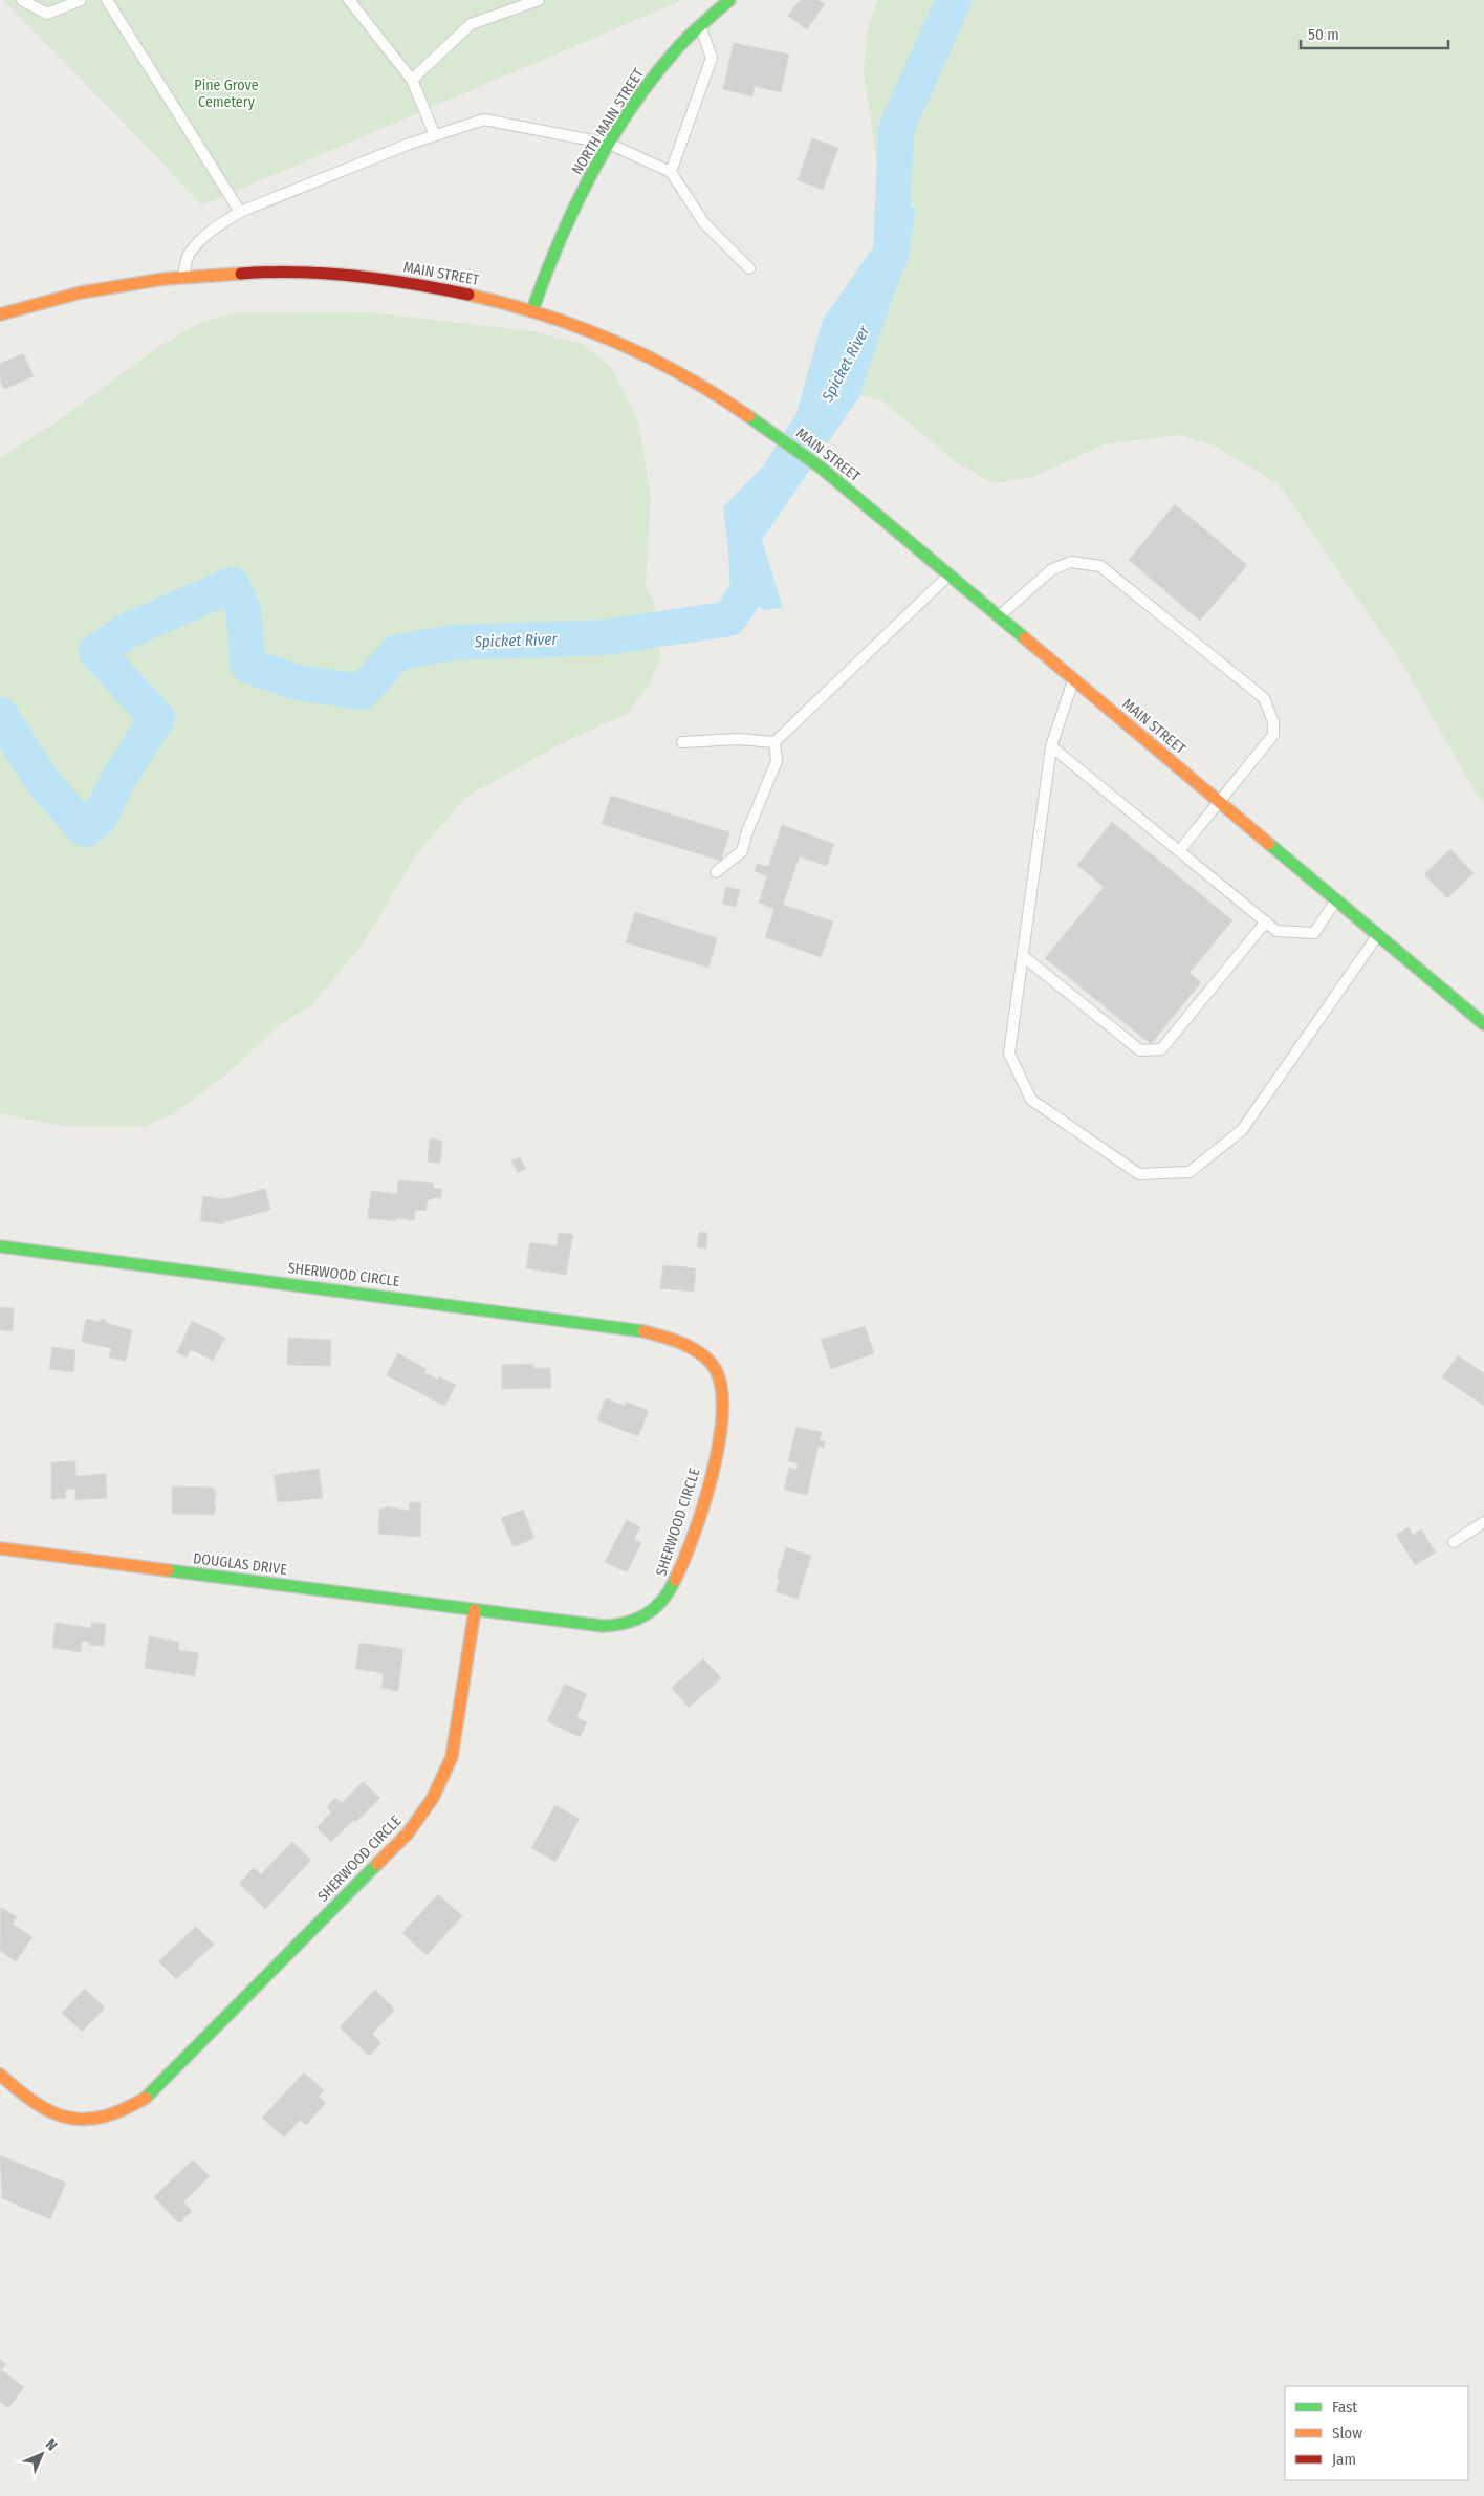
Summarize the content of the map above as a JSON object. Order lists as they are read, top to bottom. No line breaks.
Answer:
{"streets":{"street":["NORTH MAIN STREET","MAIN STREET","SHERWOOD CIRCLE","DOUGLAS DRIVE"]},"crossings":[["NORTH MAIN STREET","MAIN STREET"],["SHERWOOD CIRCLE","DOUGLAS DRIVE"]],"water":["Spicket River"],"parks":["Pine Grove Cemetery"],"legend":["Fast","Slow","Jam"],"scale_bar":"50 m","north":"top right"}
